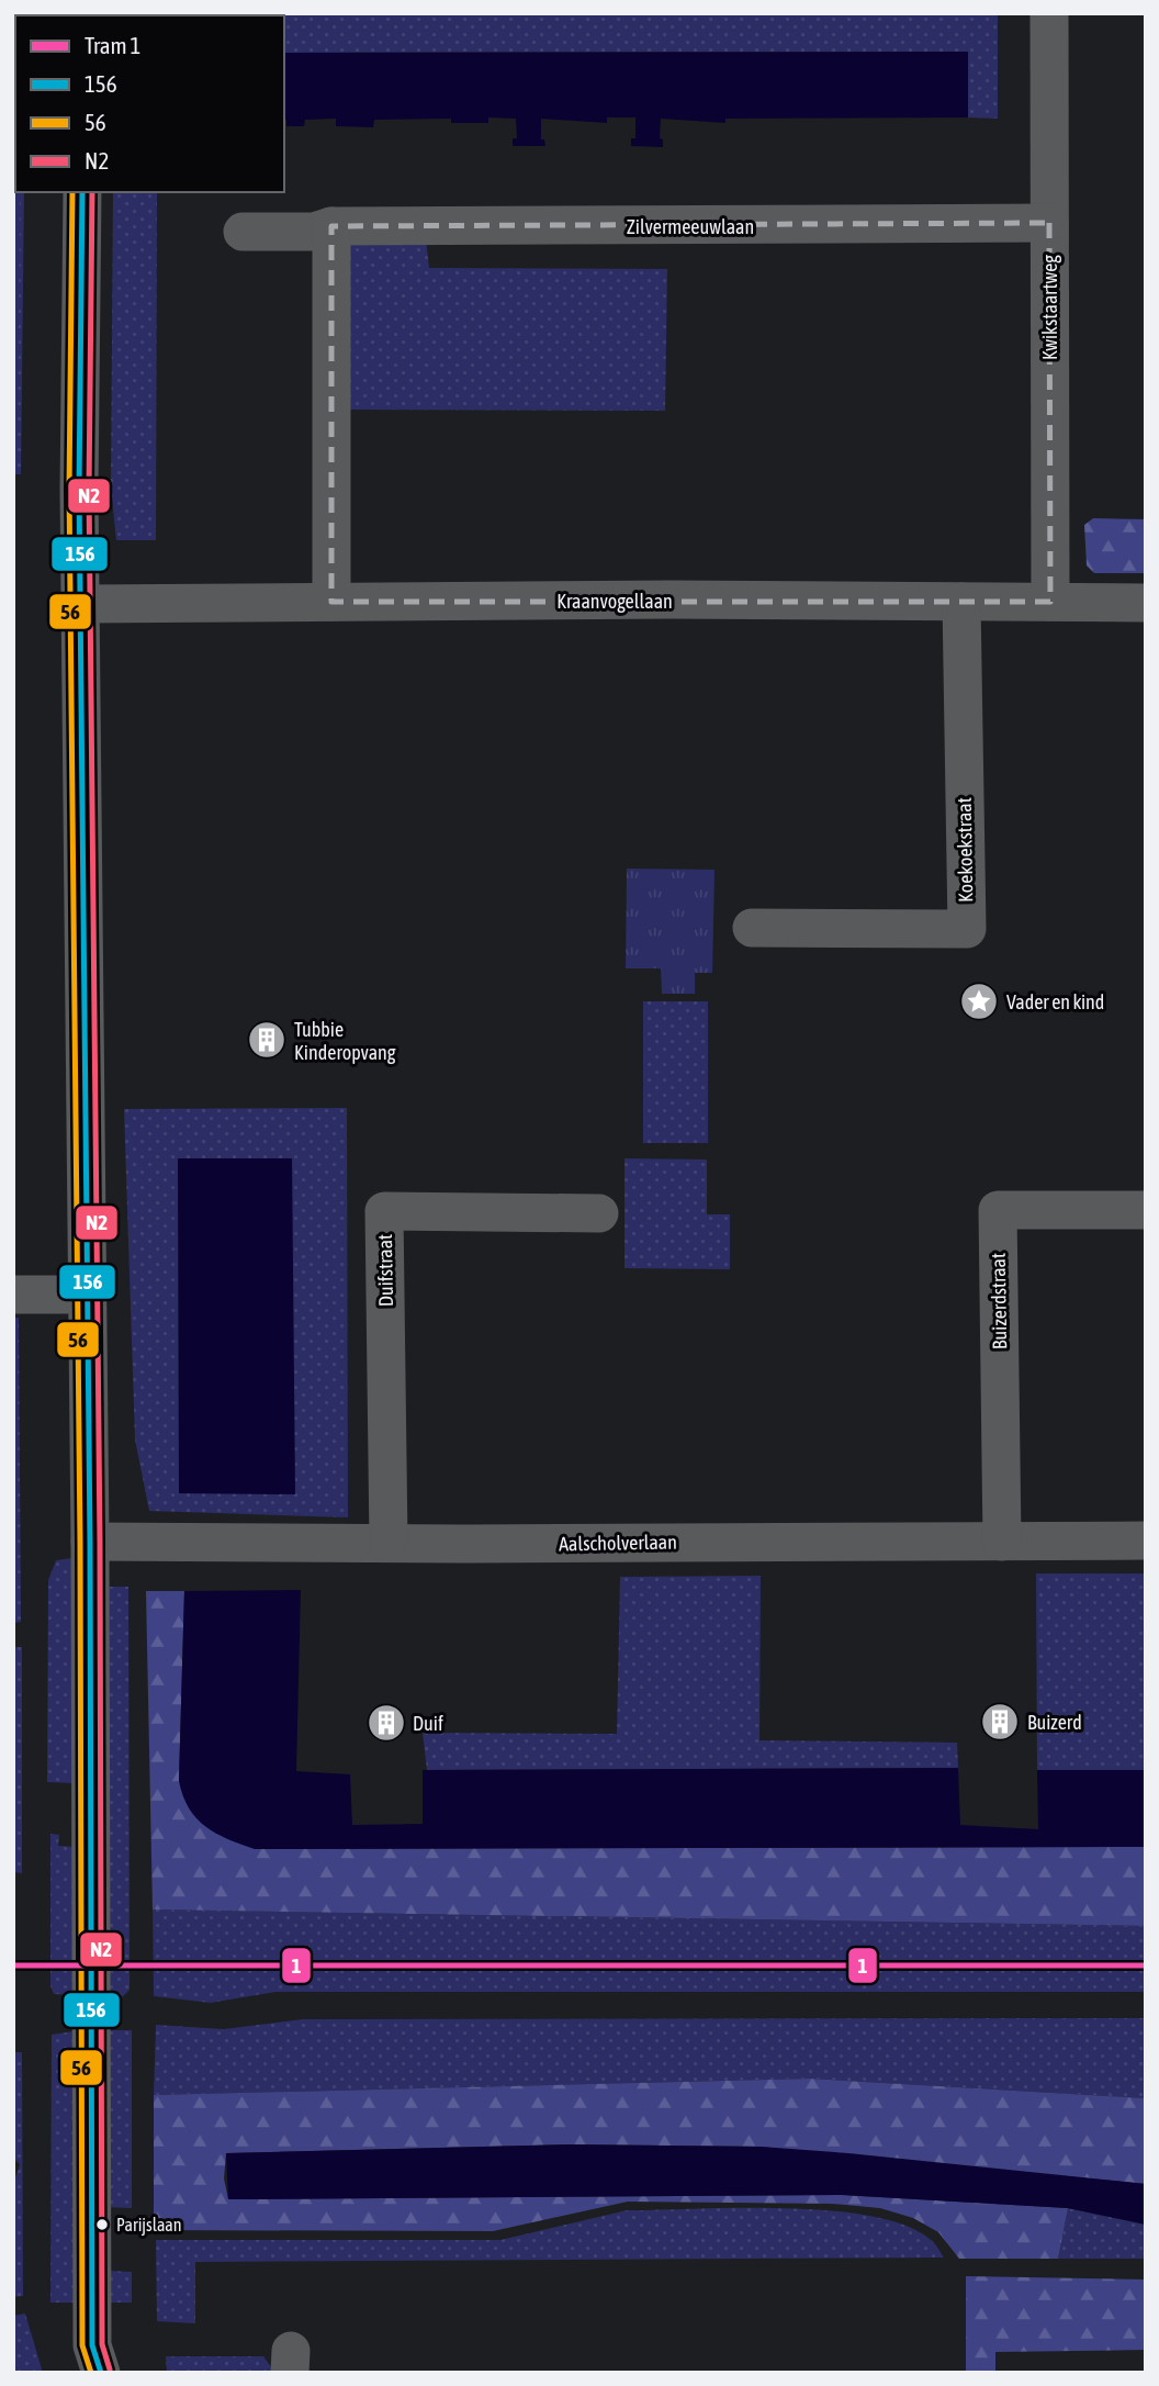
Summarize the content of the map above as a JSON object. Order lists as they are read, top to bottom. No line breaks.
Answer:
{"streets":{"street":["Zilvermeeuwlaan","Kwikstaartweg","Kraanvogellaan","Koekoekstraat","Duifstraat","Buizerdstraat","Aalscholverlaan"]},"crossings":[["Zilvermeeuwlaan","Kwikstaartweg"],["Kwikstaartweg","Kraanvogellaan"],["Kraanvogellaan","Koekoekstraat"],["Duifstraat","Aalscholverlaan"],["Buizerdstraat","Aalscholverlaan"]],"places":{"place":["Vader en kind"],"building":["Tubbie Kinderopvang","Buizerd","Duif"],"other":["Parijslaan"]},"lines":["transit line 156","transit line 56","transit line N2","tram line 1"],"legend":["Tram 1","156","56","N2"]}
